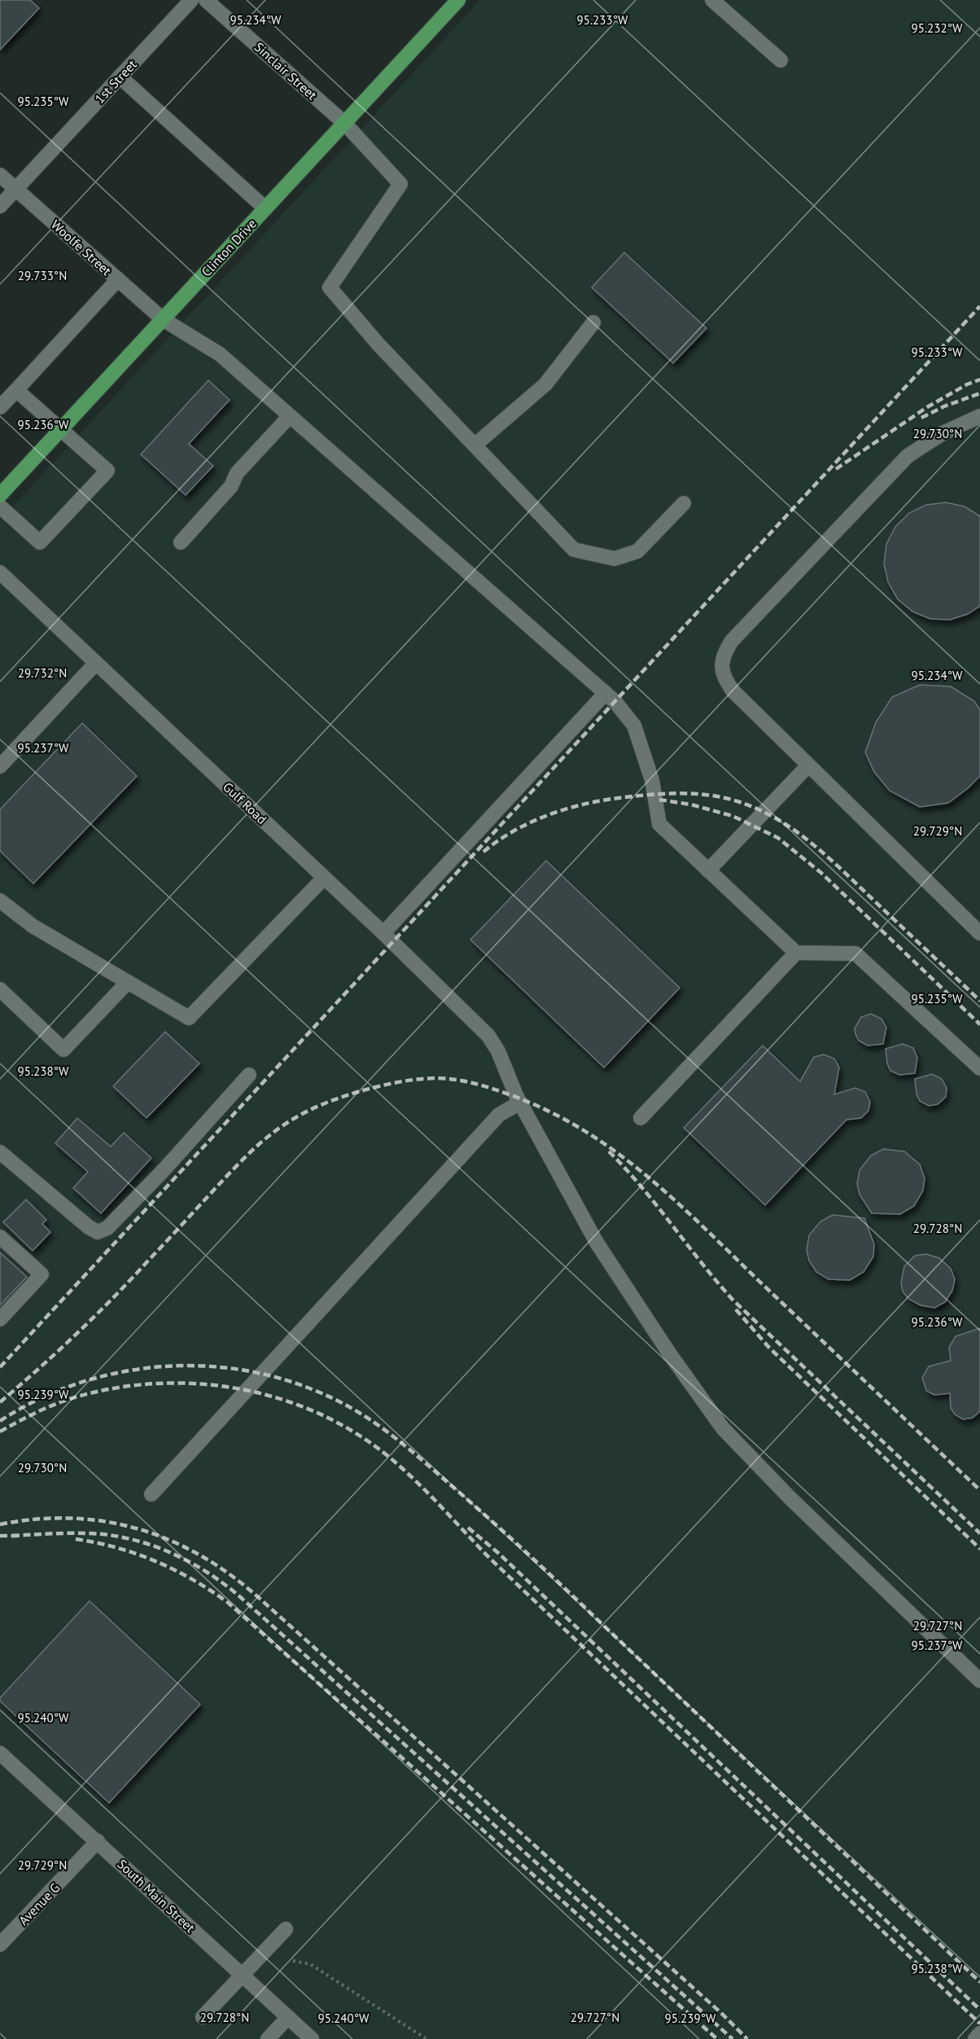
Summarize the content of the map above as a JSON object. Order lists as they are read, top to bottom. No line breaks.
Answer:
{"streets":{"main road":["Clinton Drive"],"street":["Sinclair Street","1st Street","Woolfe Street","Gulf Road","South Main Street","Avenue G"]},"crossings":[["Sinclair Street","Clinton Drive"],["1st Street","Woolfe Street"],["Woolfe Street","Clinton Drive"],["South Main Street","Avenue G"]],"coordinates":["95.234°W","95.233°W","95.232°W","95.235°W","29.733°N","95.236°W","29.730°N","29.732°N","95.237°W","29.729°N","95.238°W","29.728°N","95.239°W","29.727°N","95.240°W"]}
